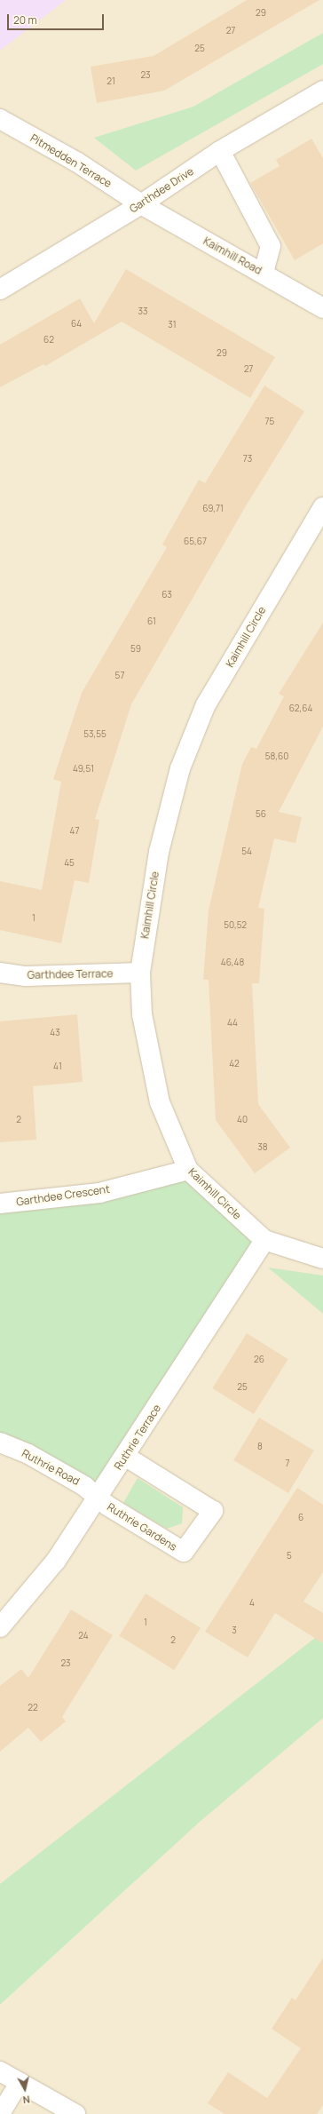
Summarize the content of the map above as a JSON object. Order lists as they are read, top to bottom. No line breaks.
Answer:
{"streets":{"street":["Pitmedden Terrace","Garthdee Drive","Kaimhill Road","Kaimhill Circle","Garthdee Terrace","Garthdee Crescent","Ruthrie Terrace","Ruthrie Road","Ruthrie Gardens"]},"crossings":[["Pitmedden Terrace","Garthdee Drive"],["Pitmedden Terrace","Kaimhill Road"],["Garthdee Drive","Kaimhill Road"],["Kaimhill Circle","Garthdee Terrace"],["Kaimhill Circle","Garthdee Crescent"],["Kaimhill Circle","Ruthrie Terrace"],["Ruthrie Terrace","Ruthrie Road"],["Ruthrie Terrace","Ruthrie Gardens"],["Ruthrie Road","Ruthrie Gardens"]],"house_numbers":["29","27","25","23","21","33","64","31","62","29","27","75","73","69,71","65,67","63","61","59","57","62,64","53,55","58,60","49,51","56","47","54","45","1","50,52","46,48","44","43","42","41","2","40","38","26","25","8","7","6","5","4","1","3","24","2","23","22"],"scale_bar":"20 m","north":"bottom"}
